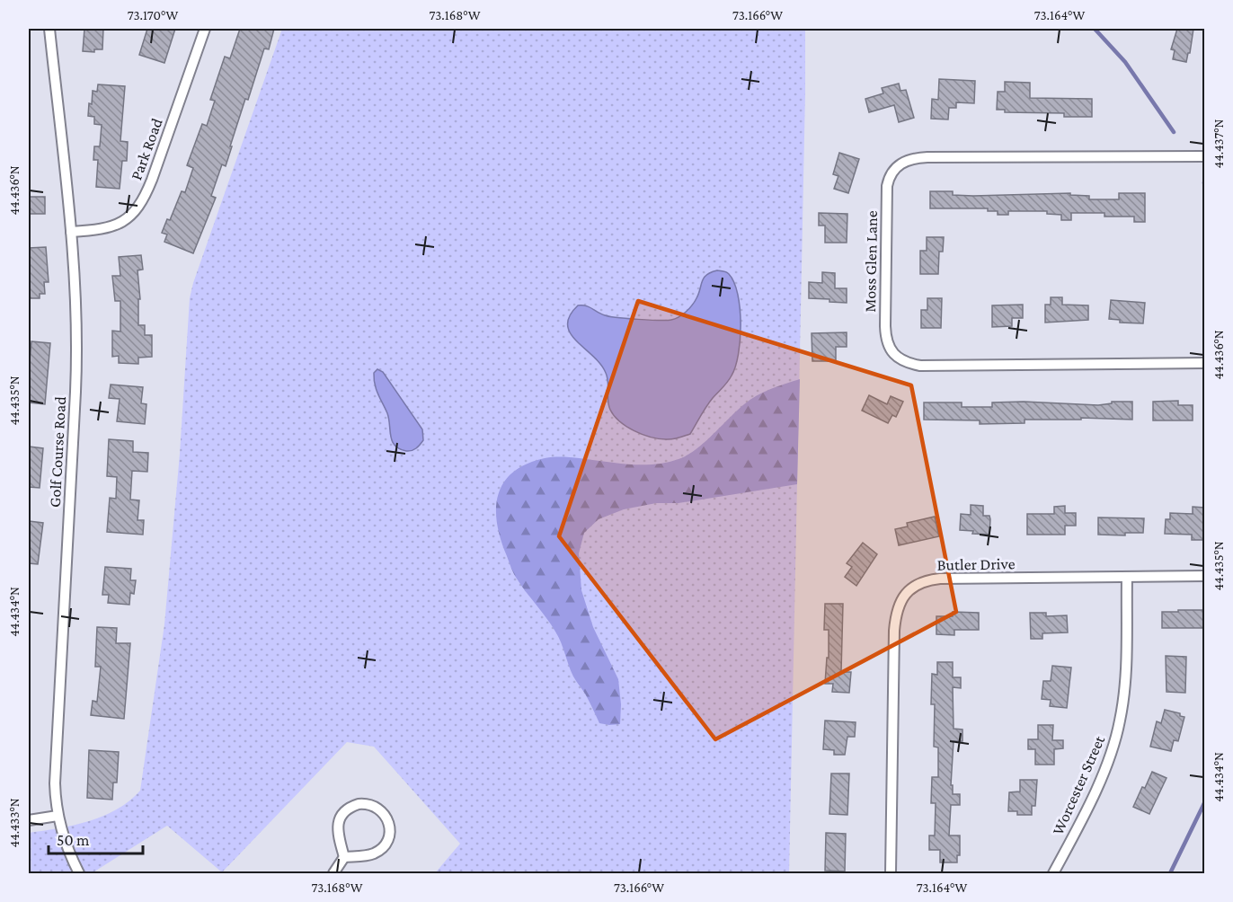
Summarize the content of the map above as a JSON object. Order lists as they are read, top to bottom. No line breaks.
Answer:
{"streets":{"street":["Park Road","Moss Glen Lane","Golf Course Road","Butler Drive","Worcester Street"]},"crossings":[["Park Road","Golf Course Road"],["Butler Drive","Worcester Street"]],"scale_bar":"50 m","coordinates":["73.170°W","73.168°W","73.166°W","73.164°W","44.437°N","44.436°N","44.435°N","44.434°N","44.433°N"]}
